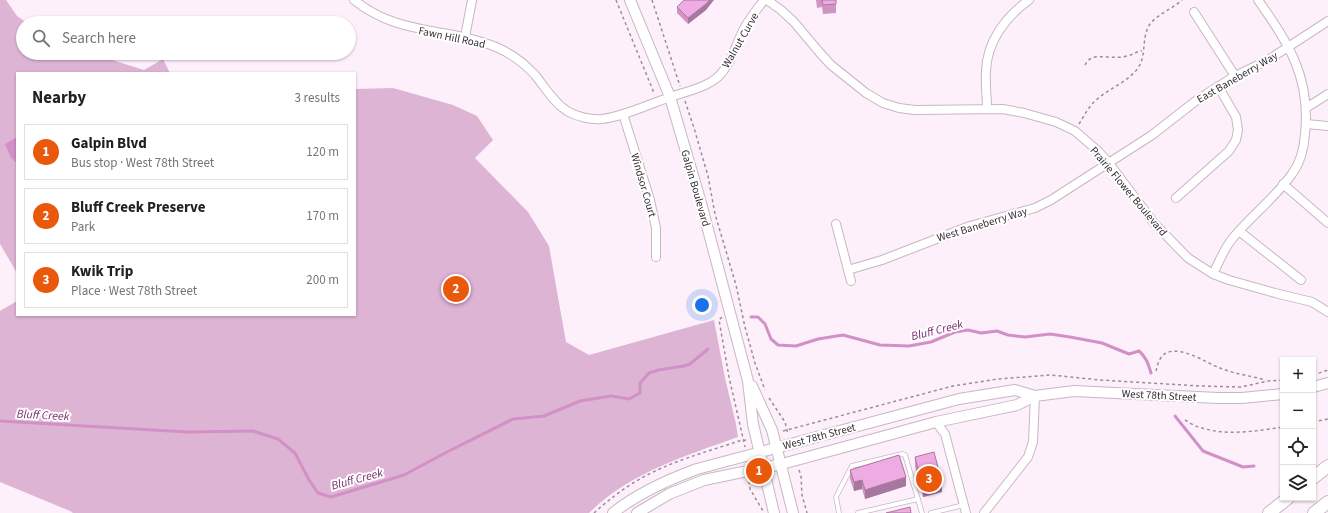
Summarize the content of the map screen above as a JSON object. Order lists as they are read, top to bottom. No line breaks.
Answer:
{"streets":{"street":["Fawn Hill Road","Walnut Curve","East Baneberry Way","Windsor Court","Galpin Boulevard","Prairie Flower Boulevard","West Baneberry Way","West 78th Street"]},"crossings":[["Fawn Hill Road","Walnut Curve"],["Fawn Hill Road","Windsor Court"],["Fawn Hill Road","Galpin Boulevard"],["Walnut Curve","Galpin Boulevard"],["Walnut Curve","Prairie Flower Boulevard"],["East Baneberry Way","Prairie Flower Boulevard"],["East Baneberry Way","West Baneberry Way"],["Galpin Boulevard","West 78th Street"],["Prairie Flower Boulevard","West Baneberry Way"]],"water":["Bluff Creek"],"page":{"search":"Search here","heading":["Nearby","3 results"],"list":[{"mark":"1","name":"Galpin Blvd","note":"Bus stop · West 78th Street","value":"120 m"},{"mark":"2","name":"Bluff Creek Preserve","note":"Park","value":"170 m"},{"mark":"3","name":"Kwik Trip","note":"Place · West 78th Street","value":"200 m"}],"pins":["2","1","3"],"map_buttons":["+","−"]}}
